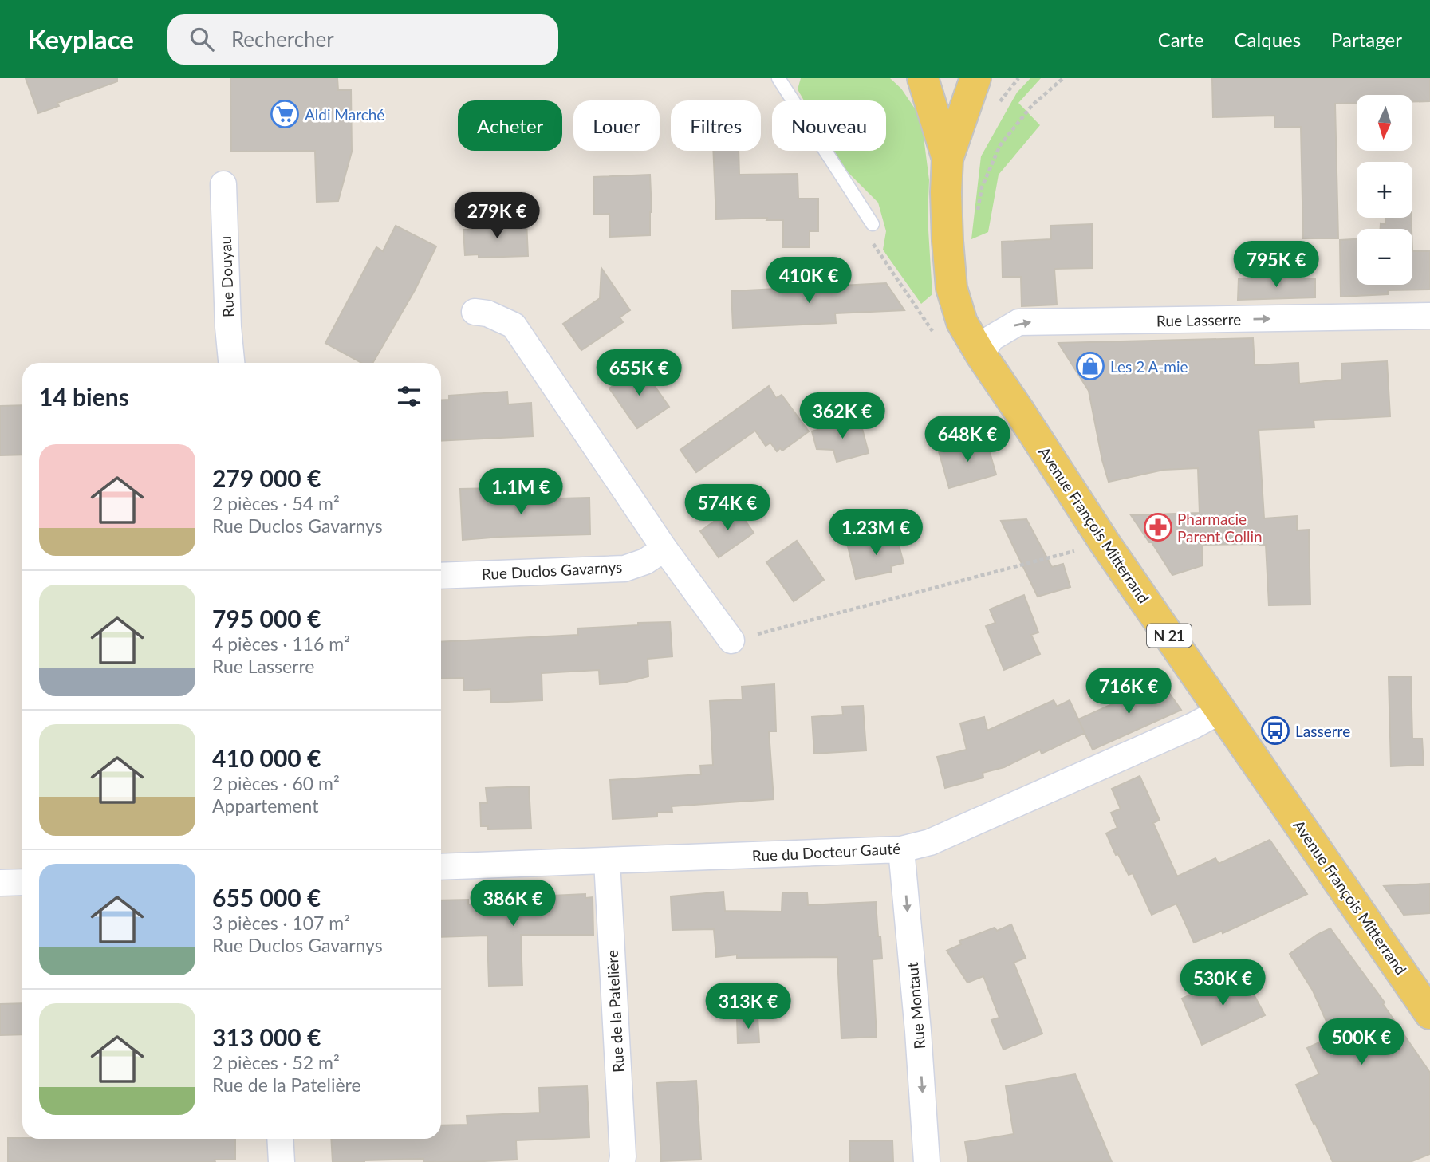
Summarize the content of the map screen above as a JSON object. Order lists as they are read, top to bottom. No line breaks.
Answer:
{"streets":{"main road":["Avenue François Mitterrand","N 21"],"street":["Rue Douyau","Rue Lasserre","Rue Duclos Gavarnys","Rue du Docteur Gauté","Rue Montaut","Rue de la Patelière"]},"crossings":[["Rue Lasserre","Avenue François Mitterrand"],["Avenue François Mitterrand","N 21"],["Avenue François Mitterrand","Rue du Docteur Gauté"],["Rue du Docteur Gauté","Rue Montaut"],["Rue du Docteur Gauté","Rue de la Patelière"]],"one_way":["Rue Lasserre","Rue Montaut"],"places":{"supermarket":["Aldi Marché"],"shop":["Les 2 A-mie"],"pharmacy":["Pharmacie Parent Collin"],"bus stop":["Lasserre"]},"north":"bottom","page":{"header":"Keyplace","search":"Rechercher","nav":["Carte","Calques","Partager"],"map_buttons":["+","−"],"chip":["Acheter","Louer","Filtres","Nouveau"],"price":["279K €","795K €","410K €","655K €","362K €","648K €","1.1M €","574K €","1.23M €","716K €","386K €","530K €","313K €","500K €"],"heading":"14 biens","list":[{"name":"279 000 €","note":"2 pièces · 54 m² · Rue Duclos Gavarnys"},{"name":"795 000 €","note":"4 pièces · 116 m² · Rue Lasserre"},{"name":"410 000 €","note":"2 pièces · 60 m² · Appartement"},{"name":"655 000 €","note":"3 pièces · 107 m² · Rue Duclos Gavarnys"},{"name":"313 000 €","note":"2 pièces · 52 m² · Rue de la Patelière"}]}}
